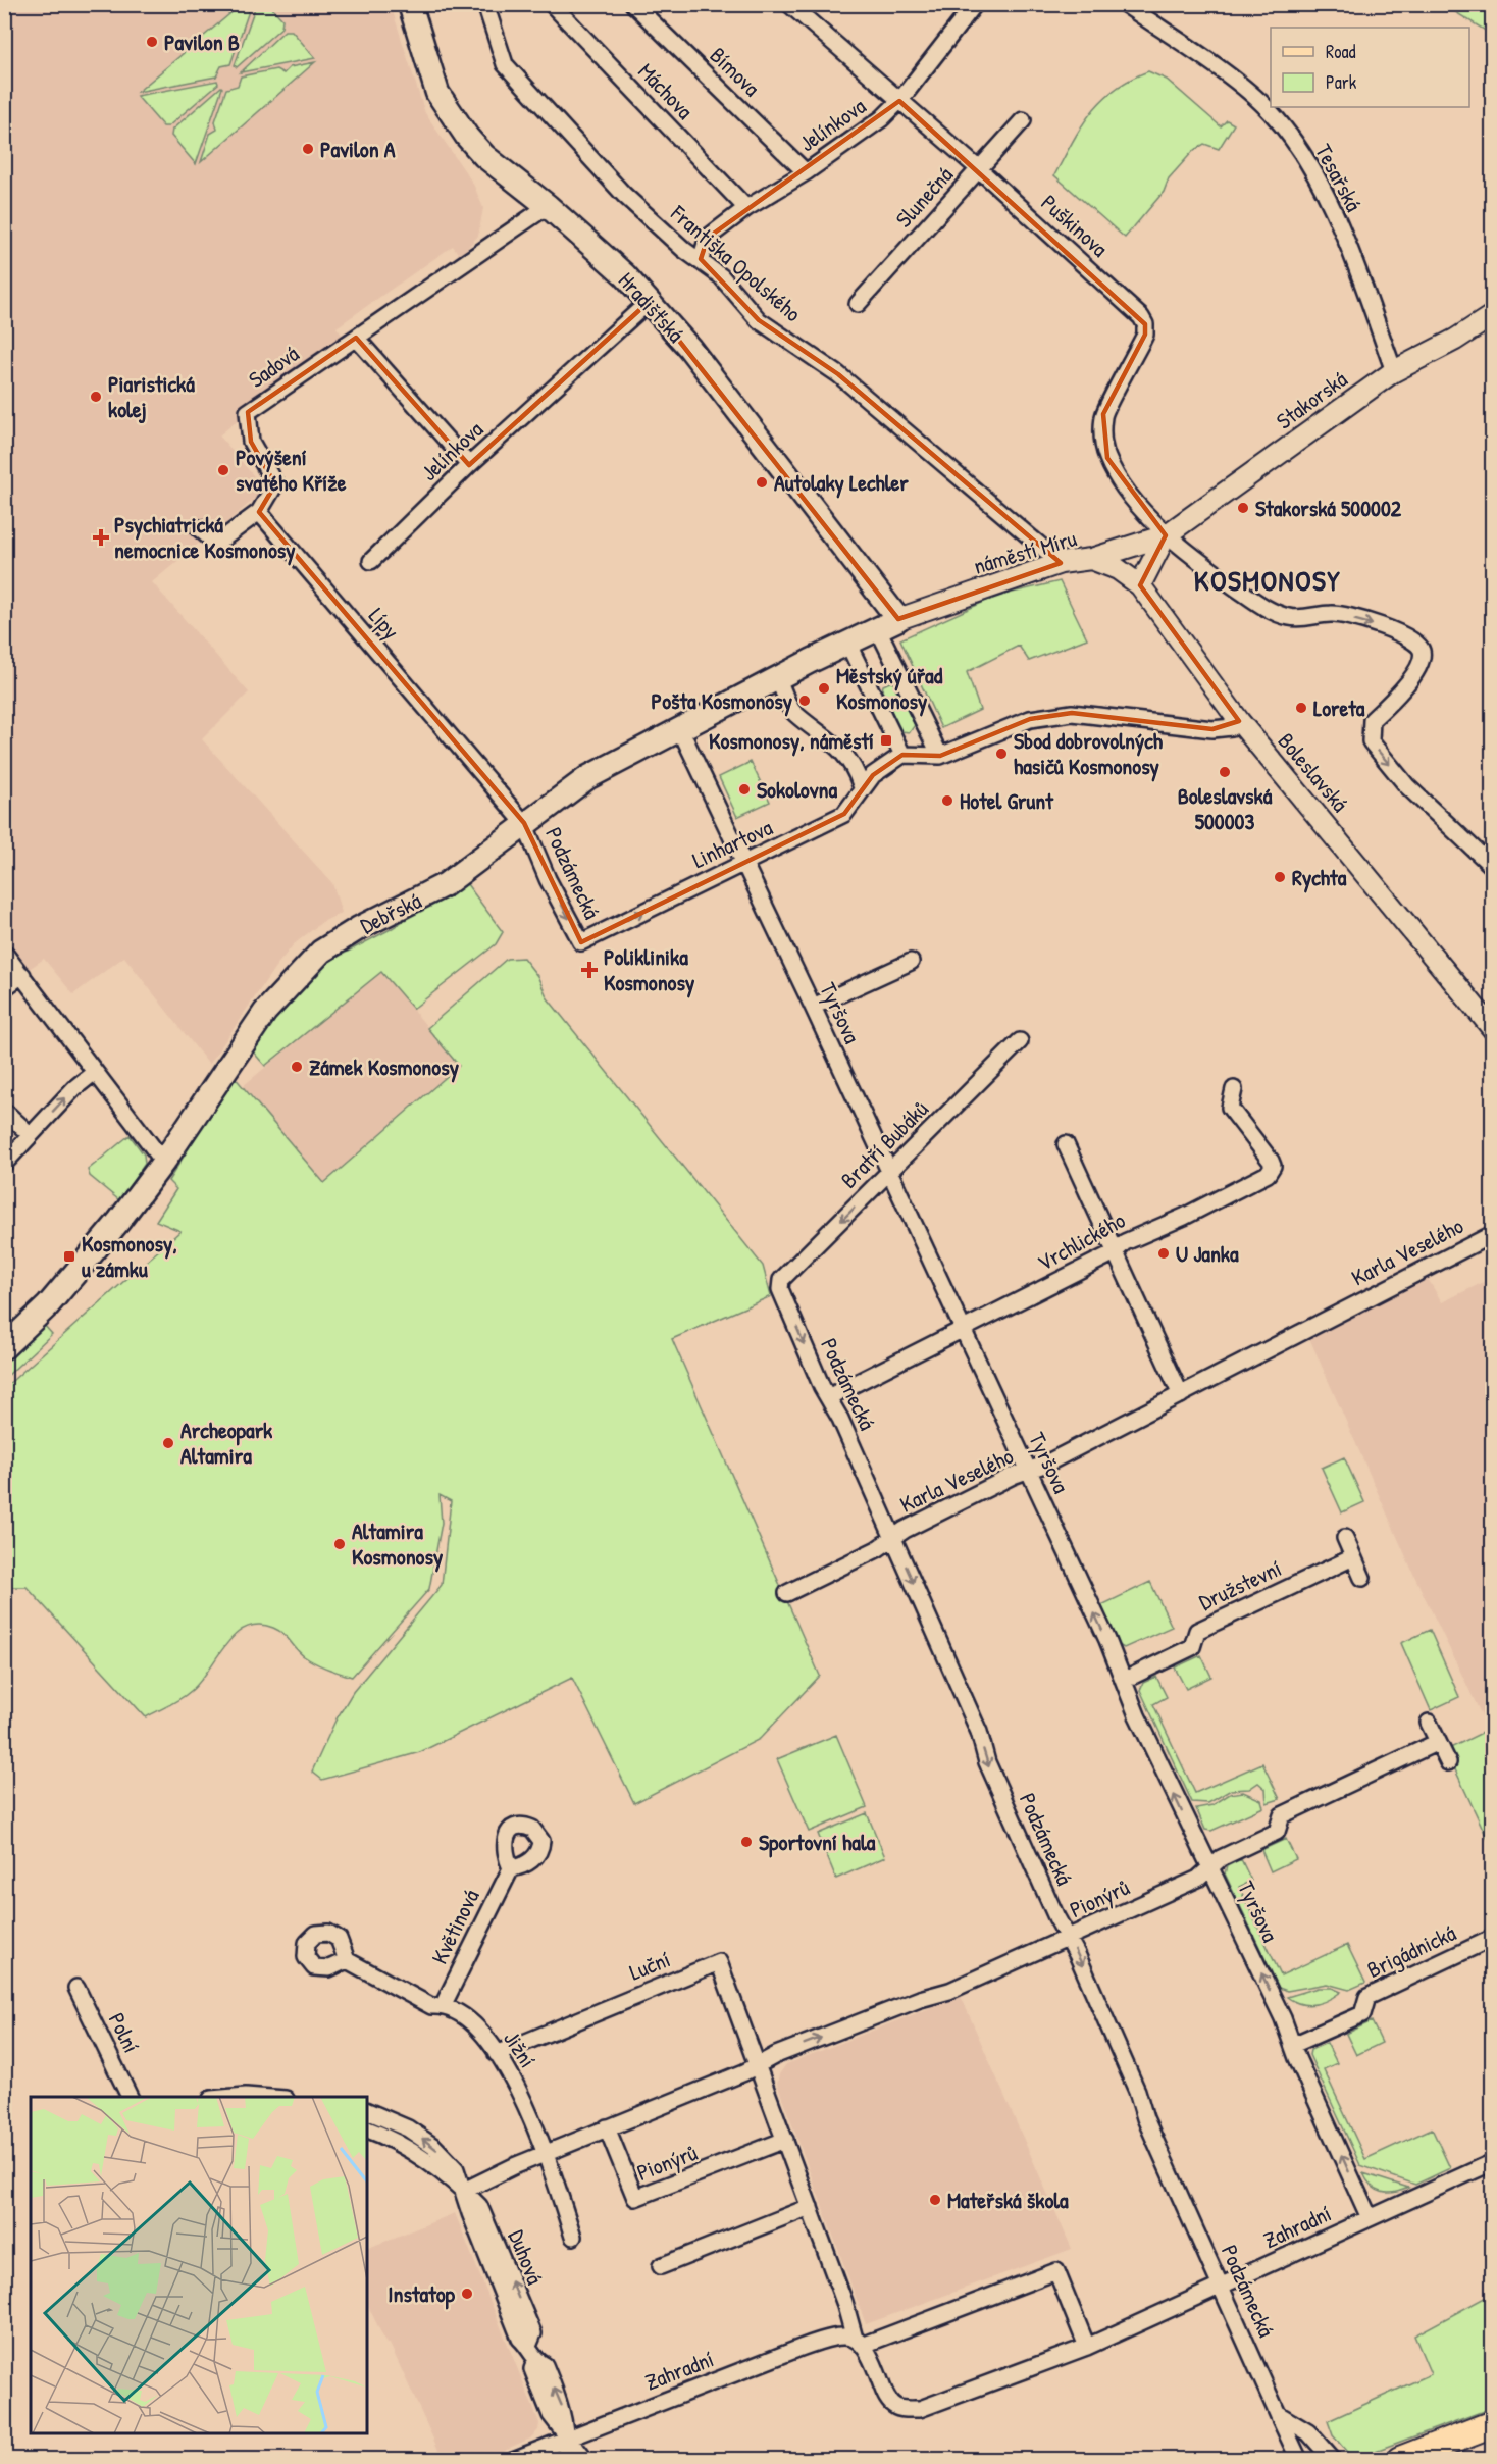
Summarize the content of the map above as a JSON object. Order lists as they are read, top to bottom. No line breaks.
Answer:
{"streets":{"main road":["Hradišťská","Debřská"],"street":["Bímova","Máchova","Jelínkova","Tesařská","Slunečná","Puškinova","Františka Opolského","Sadová","Stakorská","náměstí Míru","Lípy","Boleslavská","Linhartova","Podzámecká","Tyršova","Bratří Bubáků","Vrchlického","Karla Veselého","Družstevní","Pionýrů","Květinová","Brigádnická","Luční","Polní","Jižní","Zahradní","Duhová"]},"crossings":[["Bímova","Jelínkova"],["Máchova","Jelínkova"],["Jelínkova","Puškinova"],["Jelínkova","Františka Opolského"],["Jelínkova","Hradišťská"],["Tesařská","Stakorská"],["Slunečná","Puškinova"],["Puškinova","Stakorská"],["Puškinova","náměstí Míru"],["Františka Opolského","náměstí Míru"],["Hradišťská","Sadová"],["Hradišťská","náměstí Míru"],["Hradišťská","Debřská"],["Sadová","Lípy"],["Stakorská","náměstí Míru"],["náměstí Míru","Boleslavská"],["náměstí Míru","Debřská"],["Lípy","Podzámecká"],["Lípy","Debřská"],["Linhartova","Podzámecká"],["Linhartova","Tyršova"],["Podzámecká","Debřská"],["Podzámecká","Bratří Bubáků"],["Podzámecká","Vrchlického"],["Podzámecká","Karla Veselého"],["Podzámecká","Pionýrů"],["Podzámecká","Zahradní"],["Debřská","Tyršova"],["Tyršova","Bratří Bubáků"],["Tyršova","Vrchlického"],["Tyršova","Karla Veselého"],["Tyršova","Družstevní"],["Tyršova","Pionýrů"],["Tyršova","Brigádnická"],["Tyršova","Zahradní"],["Pionýrů","Luční"],["Pionýrů","Jižní"],["Pionýrů","Duhová"],["Květinová","Jižní"],["Luční","Jižní"],["Zahradní","Duhová"]],"one_way":["Linhartova","Podzámecká","Tyršova","Bratří Bubáků"],"districts":["KOSMONOSY"],"places":{"other":["Pavilon B","Pavilon A","Piaristická kolej","Povýšení svatého Kříže","Autolaky Lechler","Stakorská 500002","Městský úřad Kosmonosy","Pošta Kosmonosy","Loreta","Sbod dobrovolných hasičů Kosmonosy","Boleslavská 500003","Sokolovna","Hotel Grunt","Rychta","Zámek Kosmonosy","U Janka","Archeopark Altamira","Altamira Kosmonosy","Sportovní hala","Mateřská škola","Instatop"],"health":["Psychiatrická nemocnice Kosmonosy","Poliklinika Kosmonosy"],"transit":["Kosmonosy, náměstí","Kosmonosy, u zámku"]},"legend":["Road","Park"]}
